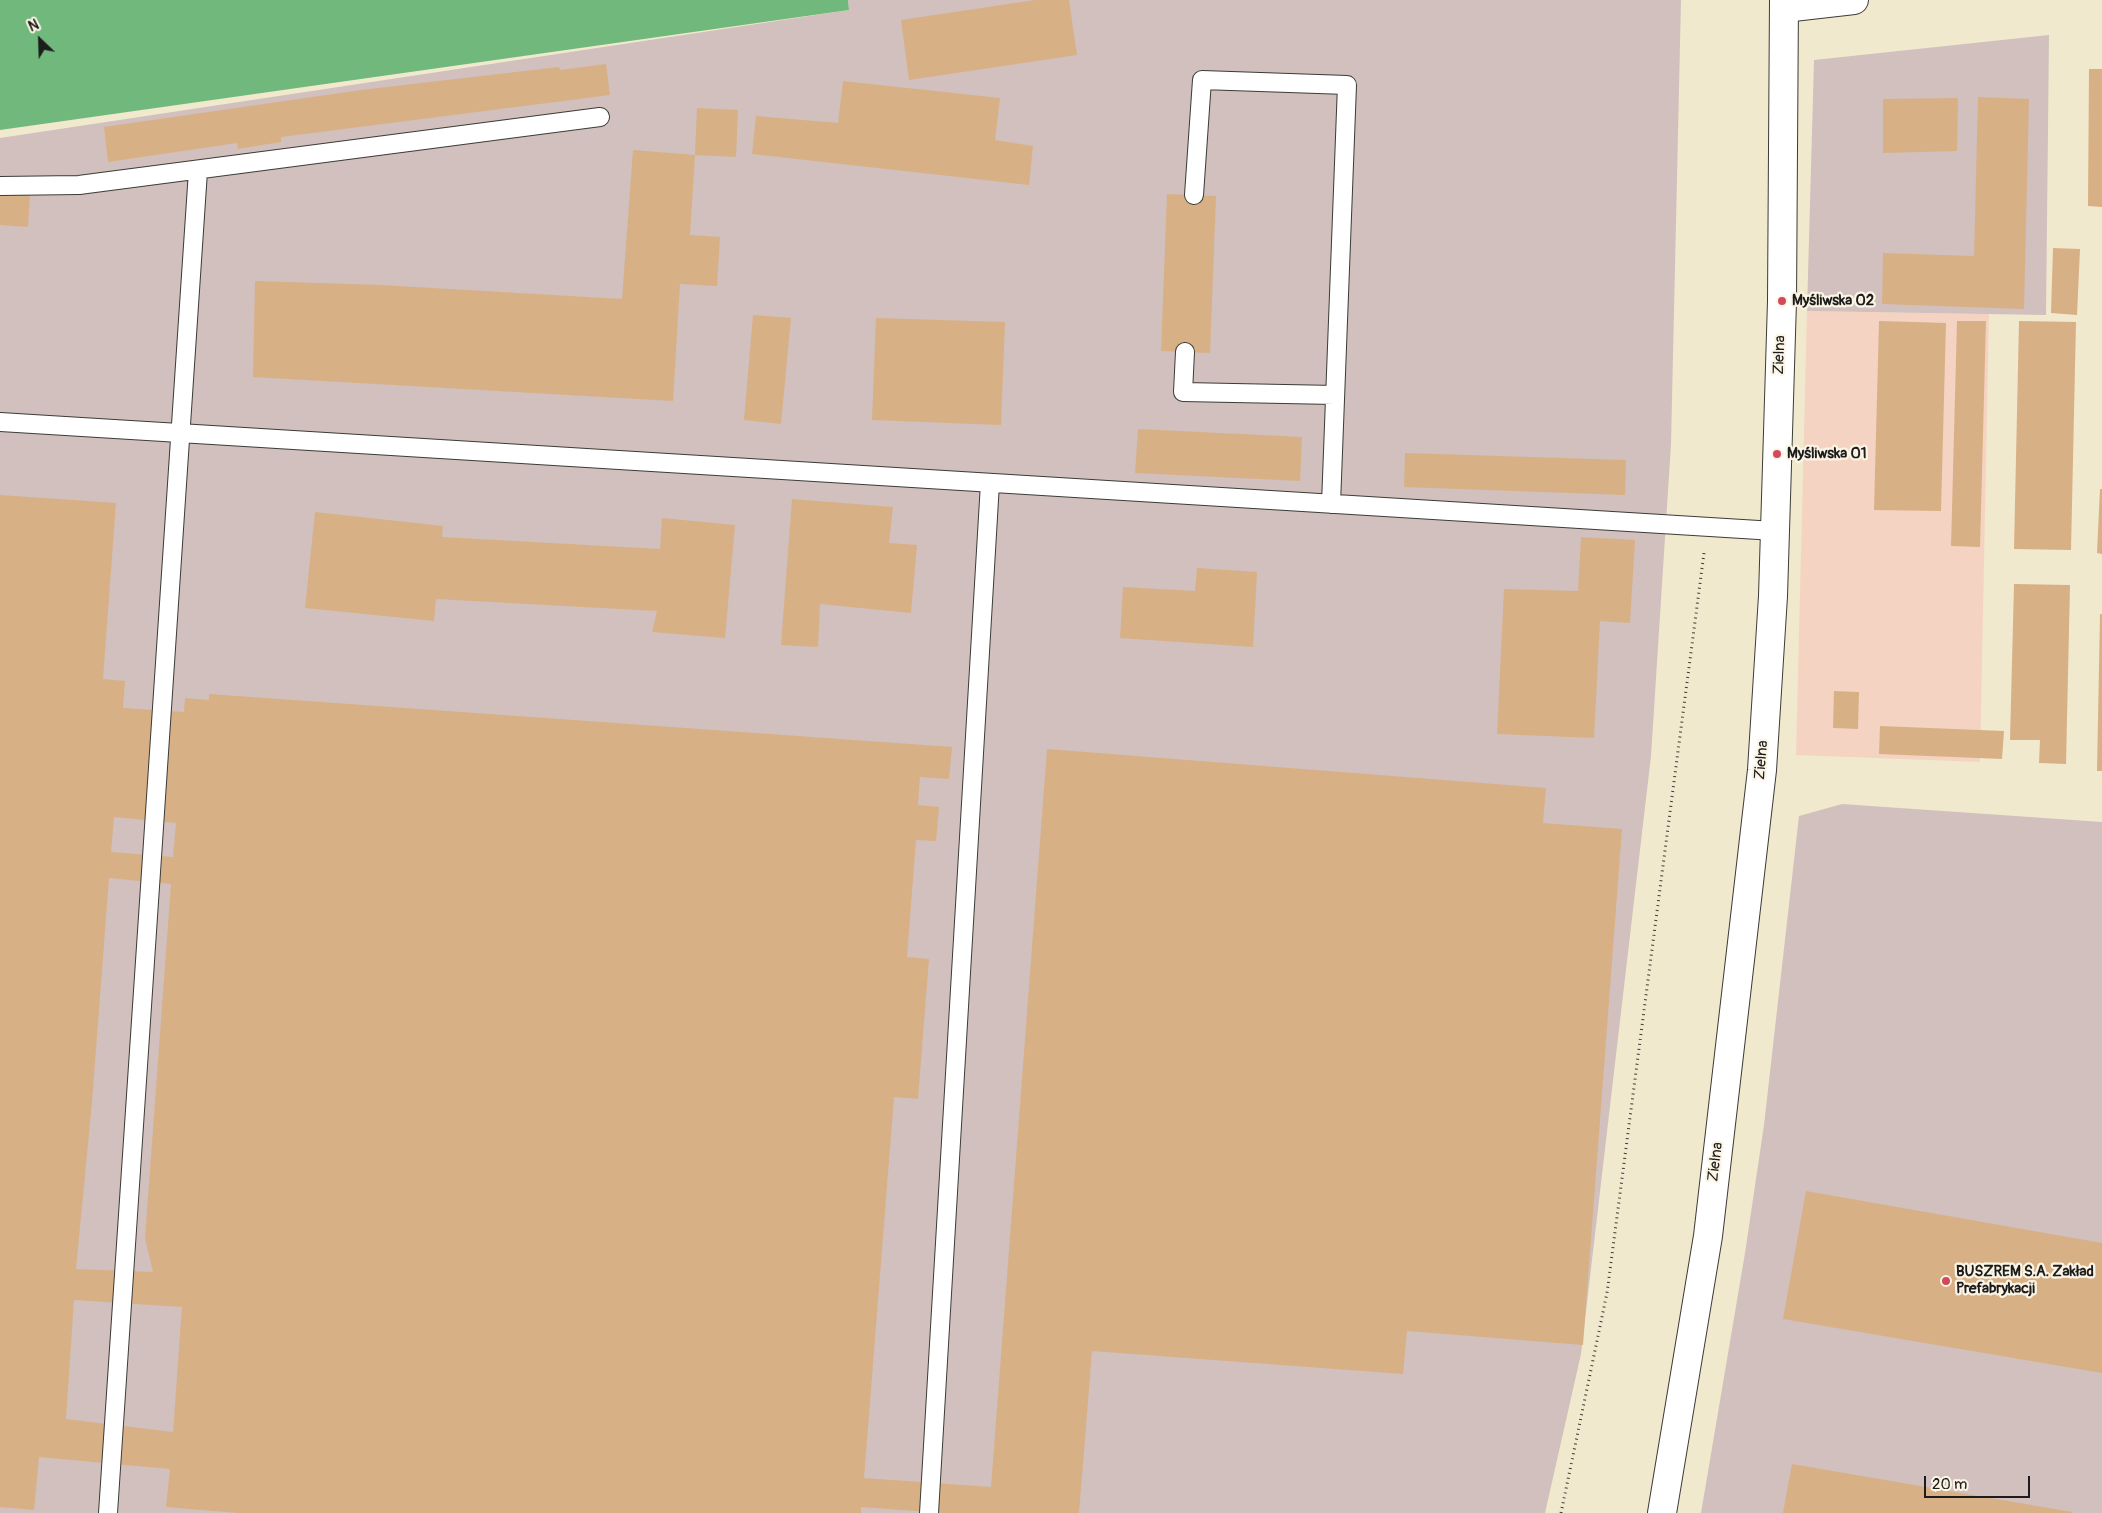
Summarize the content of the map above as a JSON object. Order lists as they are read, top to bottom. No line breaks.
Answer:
{"streets":{"street":["Zielna"]},"places":["Myśliwska 02","Myśliwska 01","BUSZREM S.A. Zakład Prefabrykacji"],"scale_bar":"20 m","north":"top left"}
